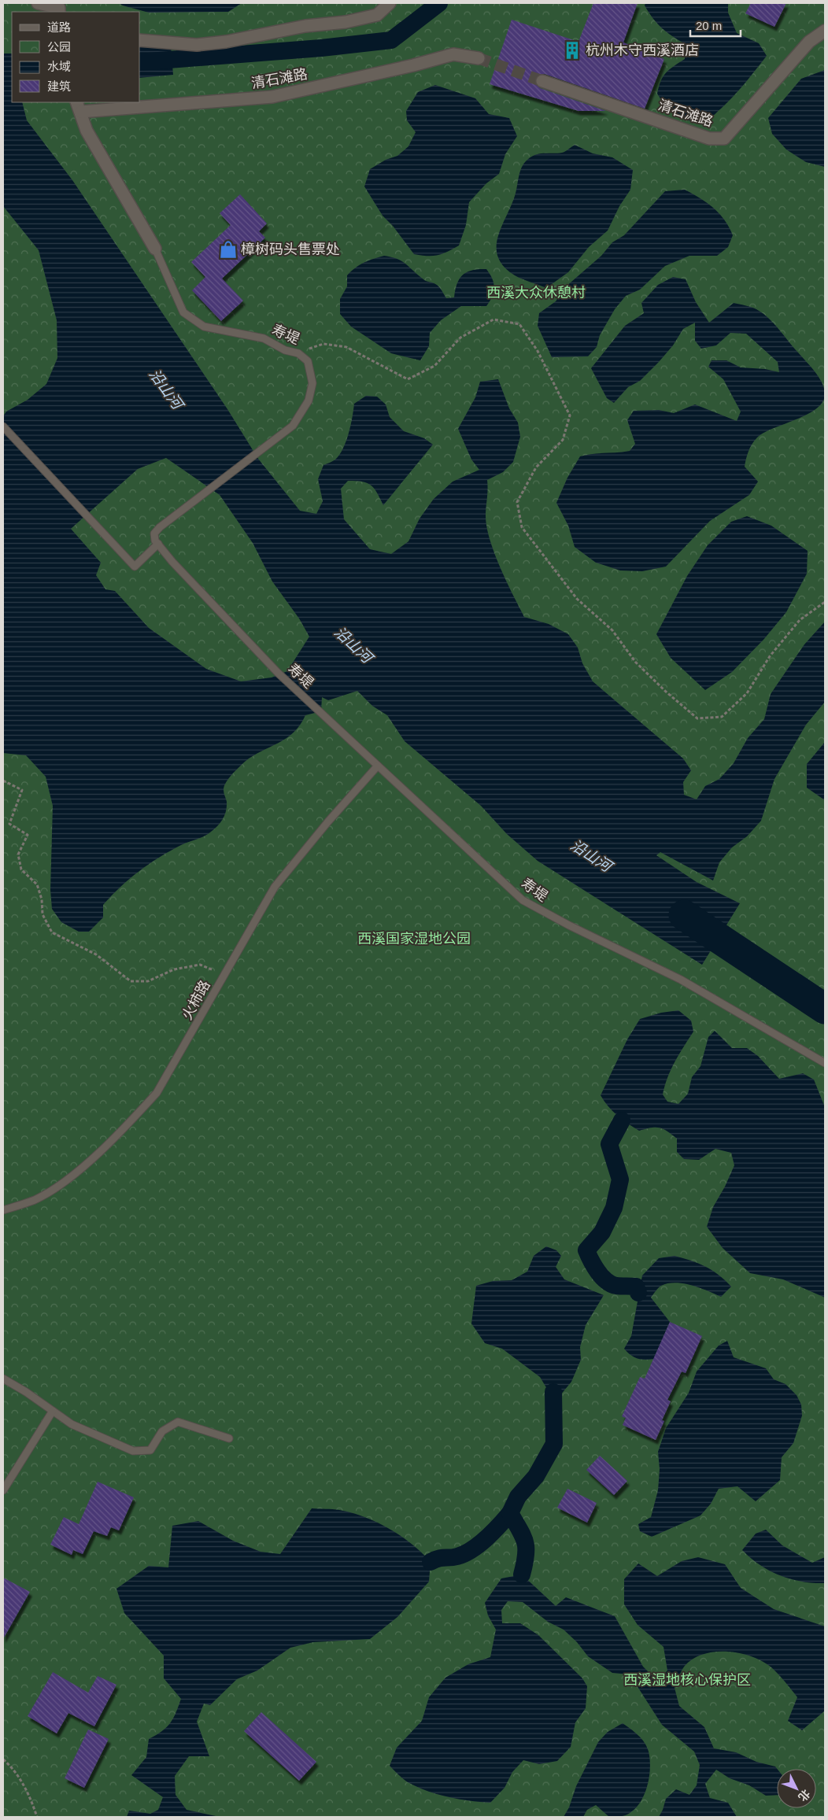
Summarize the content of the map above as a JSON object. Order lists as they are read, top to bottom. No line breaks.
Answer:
{"streets":{"street":["清石滩路"],"lane":["寿堤","火柿路"]},"crossings":[["寿堤","火柿路"]],"water":["沿山河"],"parks":["西溪大众休憩村","西溪国家湿地公园","西溪湿地核心保护区"],"places":{"building":["杭州木守西溪酒店"],"shop":["樟树码头售票处"]},"legend":["道路","公园","水域","建筑"],"scale_bar":"20 m","north":"bottom right"}
